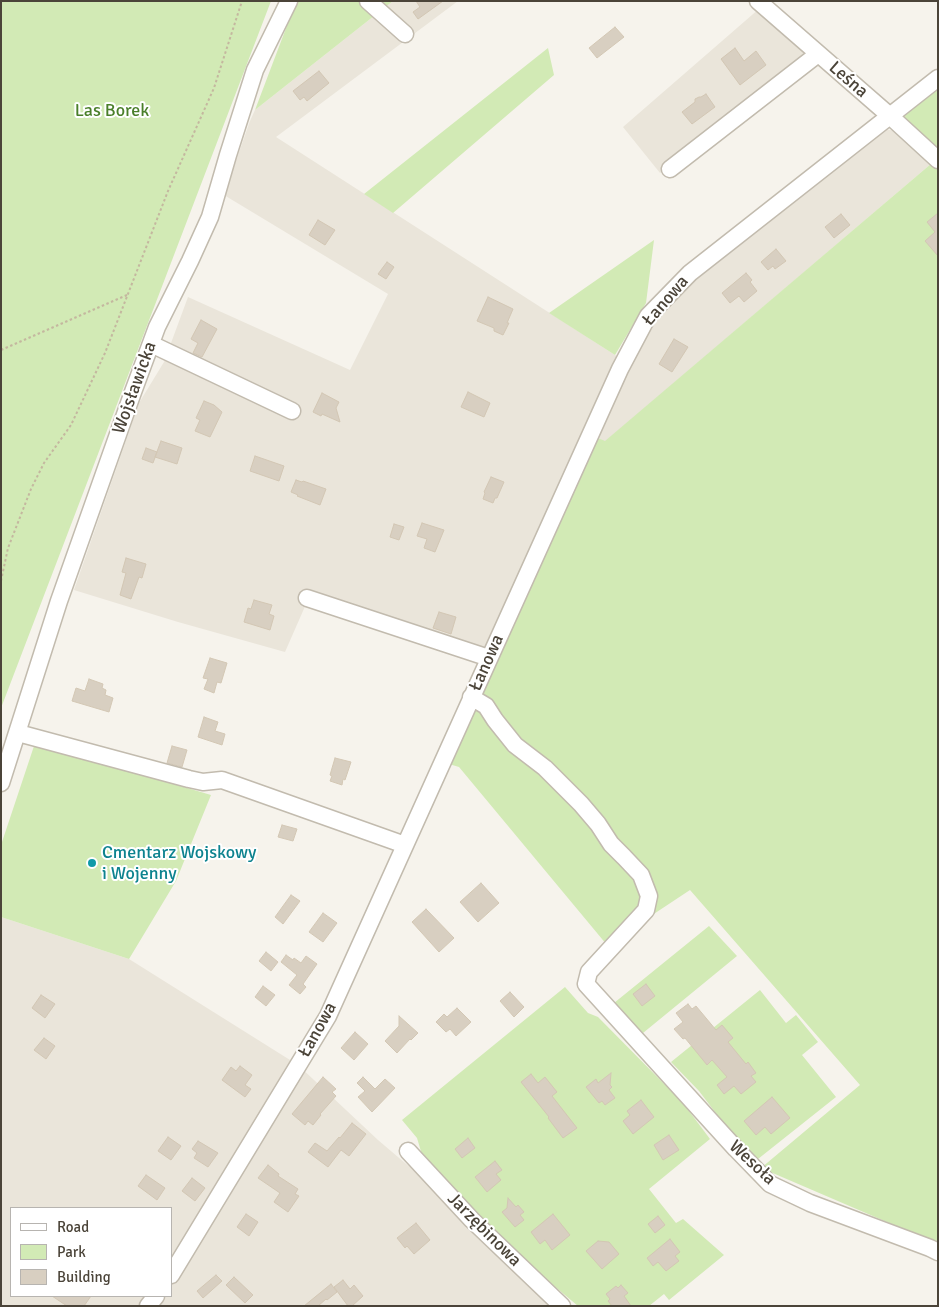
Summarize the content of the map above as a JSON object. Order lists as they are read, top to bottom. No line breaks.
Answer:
{"streets":{"street":["Leśna","Łanowa","Wojsławicka","Wesoła","Jarzębinowa"]},"crossings":[["Leśna","Łanowa"],["Łanowa","Wesoła"]],"parks":["Las Borek"],"places":["Cmentarz Wojskowy i Wojenny"],"legend":["Road","Park","Building"]}
